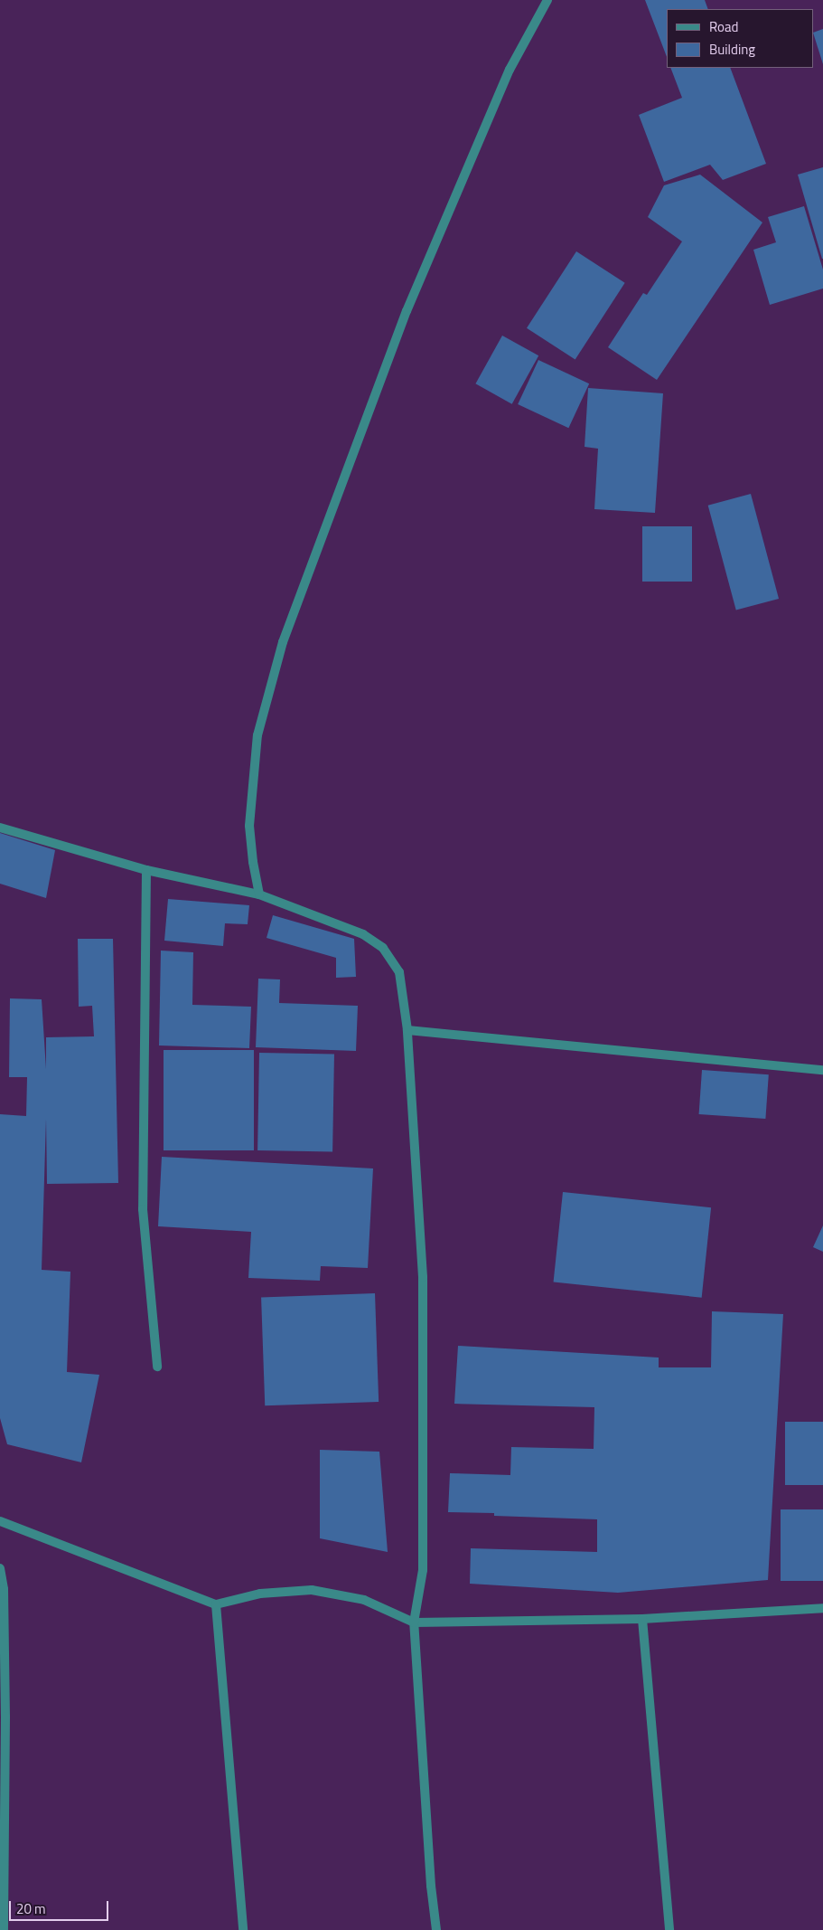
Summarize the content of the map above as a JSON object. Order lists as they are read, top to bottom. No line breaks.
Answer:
{"legend":["Road","Building"],"scale_bar":"20 m"}
